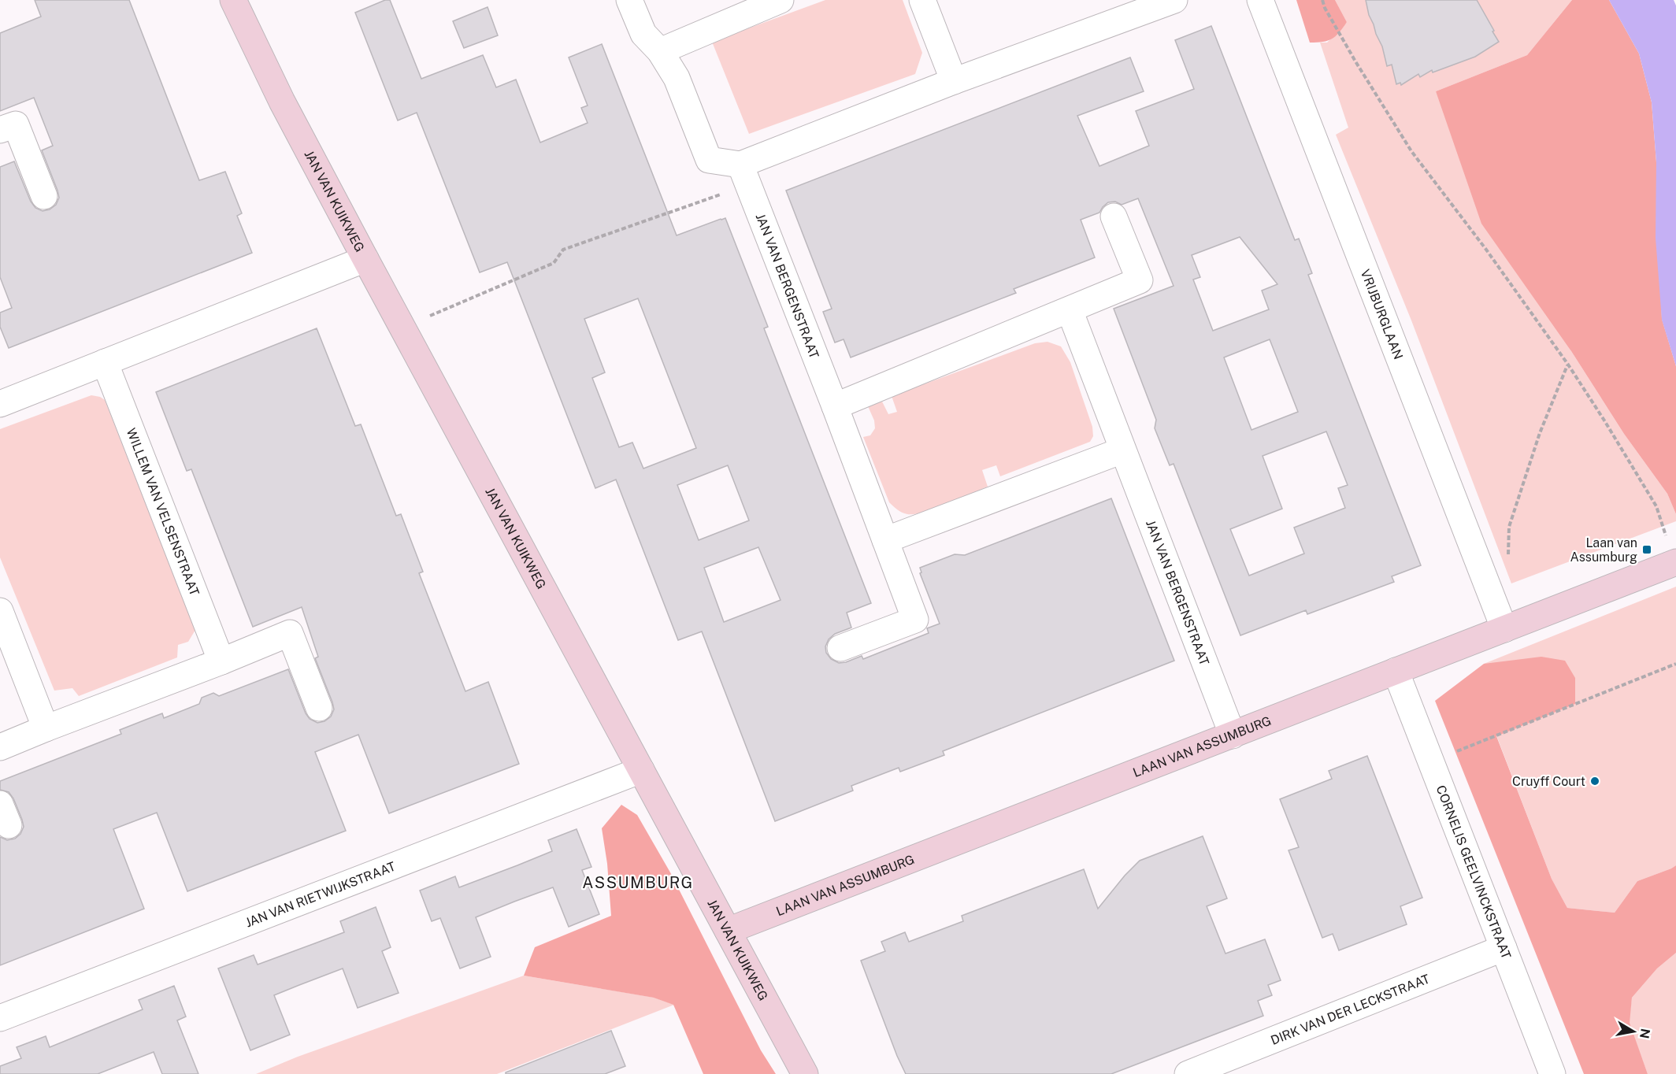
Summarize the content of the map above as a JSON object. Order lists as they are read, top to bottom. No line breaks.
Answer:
{"streets":{"street":["JAN VAN KUIKWEG","JAN VAN BERGENSTRAAT","VRIJBURGLAAN","WILLEM VAN VELSENSTRAAT","LAAN VAN ASSUMBURG","CORNELIS GEELVINCKSTRAAT","JAN VAN RIETWIJKSTRAAT","DIRK VAN DER LECKSTRAAT"]},"crossings":[["JAN VAN KUIKWEG","LAAN VAN ASSUMBURG"],["JAN VAN KUIKWEG","JAN VAN RIETWIJKSTRAAT"],["JAN VAN BERGENSTRAAT","LAAN VAN ASSUMBURG"],["VRIJBURGLAAN","LAAN VAN ASSUMBURG"],["LAAN VAN ASSUMBURG","CORNELIS GEELVINCKSTRAAT"],["CORNELIS GEELVINCKSTRAAT","DIRK VAN DER LECKSTRAAT"]],"districts":["ASSUMBURG"],"places":{"transit":["Laan van Assumburg"],"other":["Cruyff Court"]},"north":"right"}
